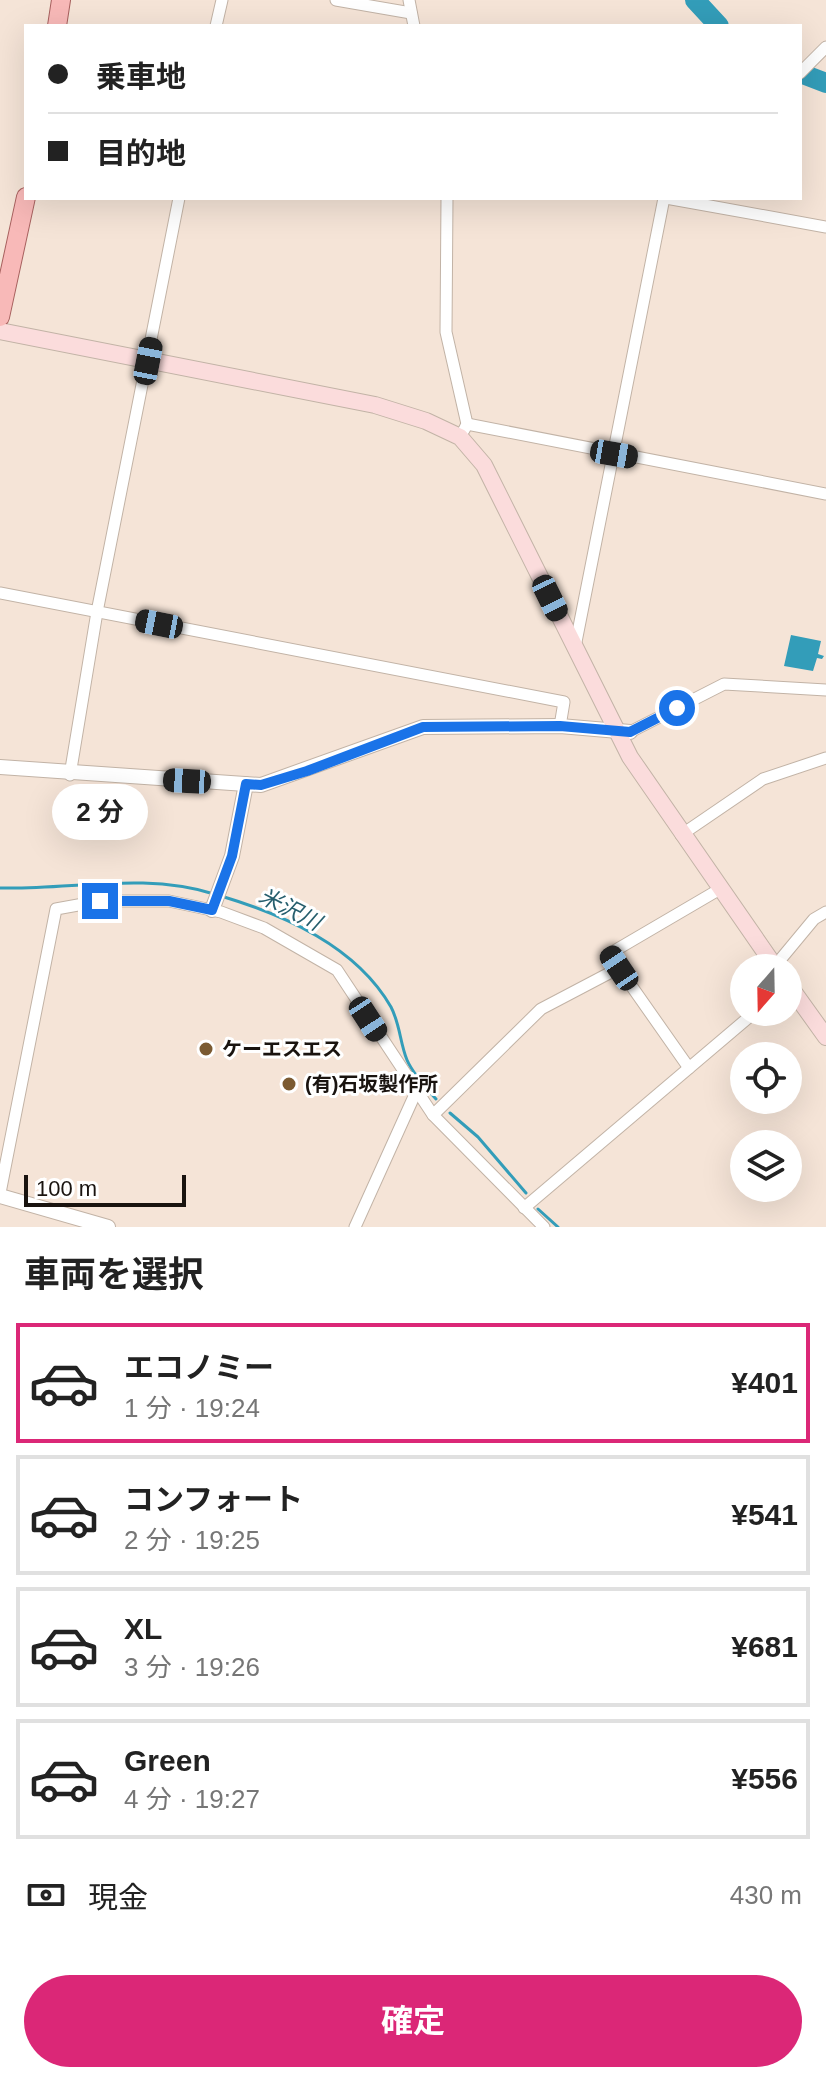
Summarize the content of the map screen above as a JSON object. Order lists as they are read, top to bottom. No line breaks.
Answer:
{"water":["米沢川"],"places":["ケーエスエス","(有)石坂製作所"],"scale_bar":"100 m","north":"bottom","page":{"banner":["乗車地","目的地"],"bubble":"2 分","scale":"100 m","heading":"車両を選択","list":[{"name":"エコノミー","note":"1 分 · 19:24","value":"¥401"},{"name":"コンフォート","note":"2 分 · 19:25","value":"¥541"},{"name":"XL","note":"3 分 · 19:26","value":"¥681"},{"name":"Green","note":"4 分 · 19:27","value":"¥556"}],"pay":["現金","430 m"],"buttons":"確定"}}
